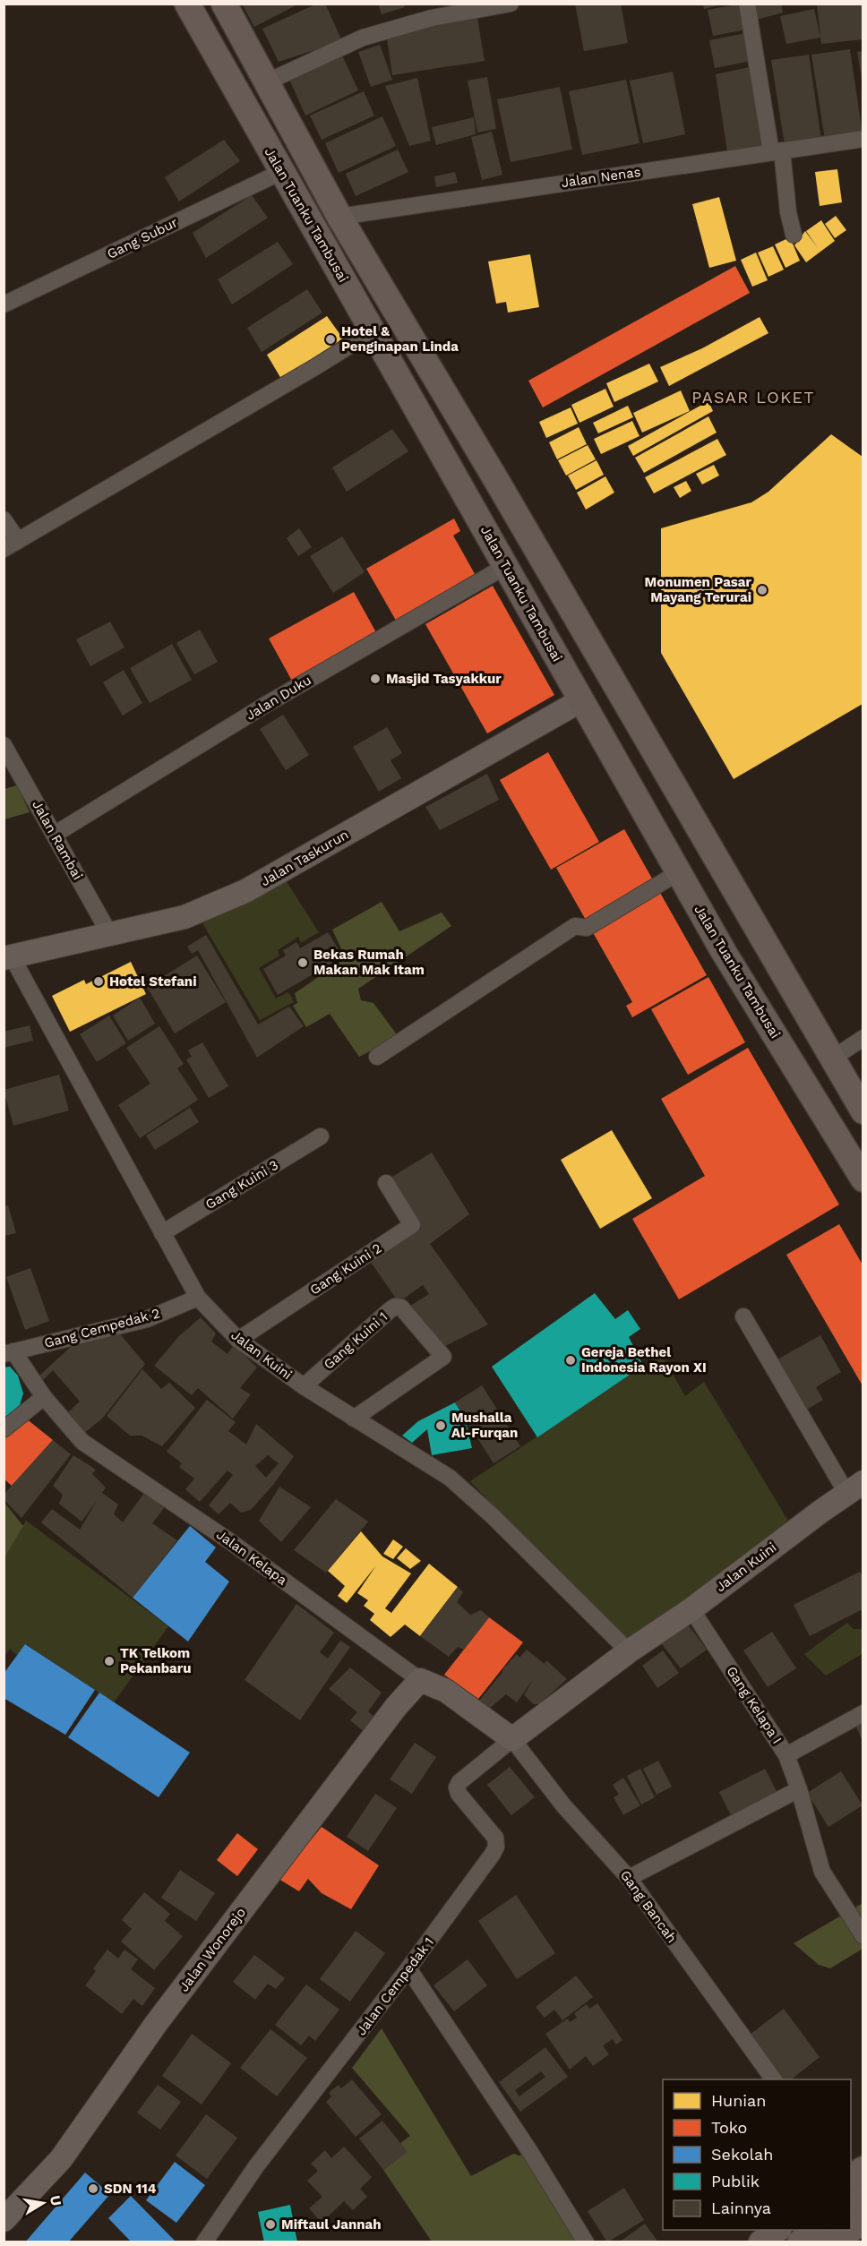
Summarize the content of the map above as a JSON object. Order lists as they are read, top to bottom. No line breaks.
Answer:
{"streets":{"main road":["Jalan Tuanku Tambusai"],"street":["Jalan Nenas","Gang Subur","Jalan Duku","Jalan Rambai","Jalan Taskurun","Gang Kuini 3","Gang Kuini 2","Gang Cempedak 2","Gang Kuini 1","Jalan Kuini","Jalan Kelapa","Gang Kelapa I","Gang Bancah","Jalan Wonorejo","Jalan Cempedak 1"]},"crossings":[["Jalan Nenas","Jalan Tuanku Tambusai"],["Jalan Tuanku Tambusai","Gang Subur"],["Jalan Tuanku Tambusai","Jalan Duku"],["Jalan Tuanku Tambusai","Jalan Taskurun"],["Jalan Duku","Jalan Rambai"],["Jalan Rambai","Jalan Taskurun"],["Jalan Taskurun","Jalan Kuini"],["Gang Kuini 3","Jalan Kuini"],["Gang Kuini 2","Jalan Kuini"],["Gang Cempedak 2","Jalan Kuini"],["Gang Cempedak 2","Jalan Kelapa"],["Gang Kuini 1","Jalan Kuini"],["Jalan Kuini","Jalan Kelapa"],["Jalan Kuini","Gang Kelapa I"],["Jalan Kuini","Gang Bancah"],["Jalan Kuini","Jalan Cempedak 1"],["Jalan Kelapa","Gang Bancah"],["Jalan Kelapa","Jalan Wonorejo"],["Jalan Kelapa","Jalan Cempedak 1"],["Gang Bancah","Jalan Cempedak 1"]],"districts":["PASAR LOKET"],"places":["Hotel & Penginapan Linda","Monumen Pasar Mayang Terurai","Masjid Tasyakkur","Bekas Rumah Makan Mak Itam","Hotel Stefani","Gereja Bethel Indonesia Rayon XI","Mushalla Al-Furqan","TK Telkom Pekanbaru","SDN 114","Miftaul Jannah"],"legend":["Hunian","Toko","Sekolah","Publik","Lainnya"],"north":"right"}
